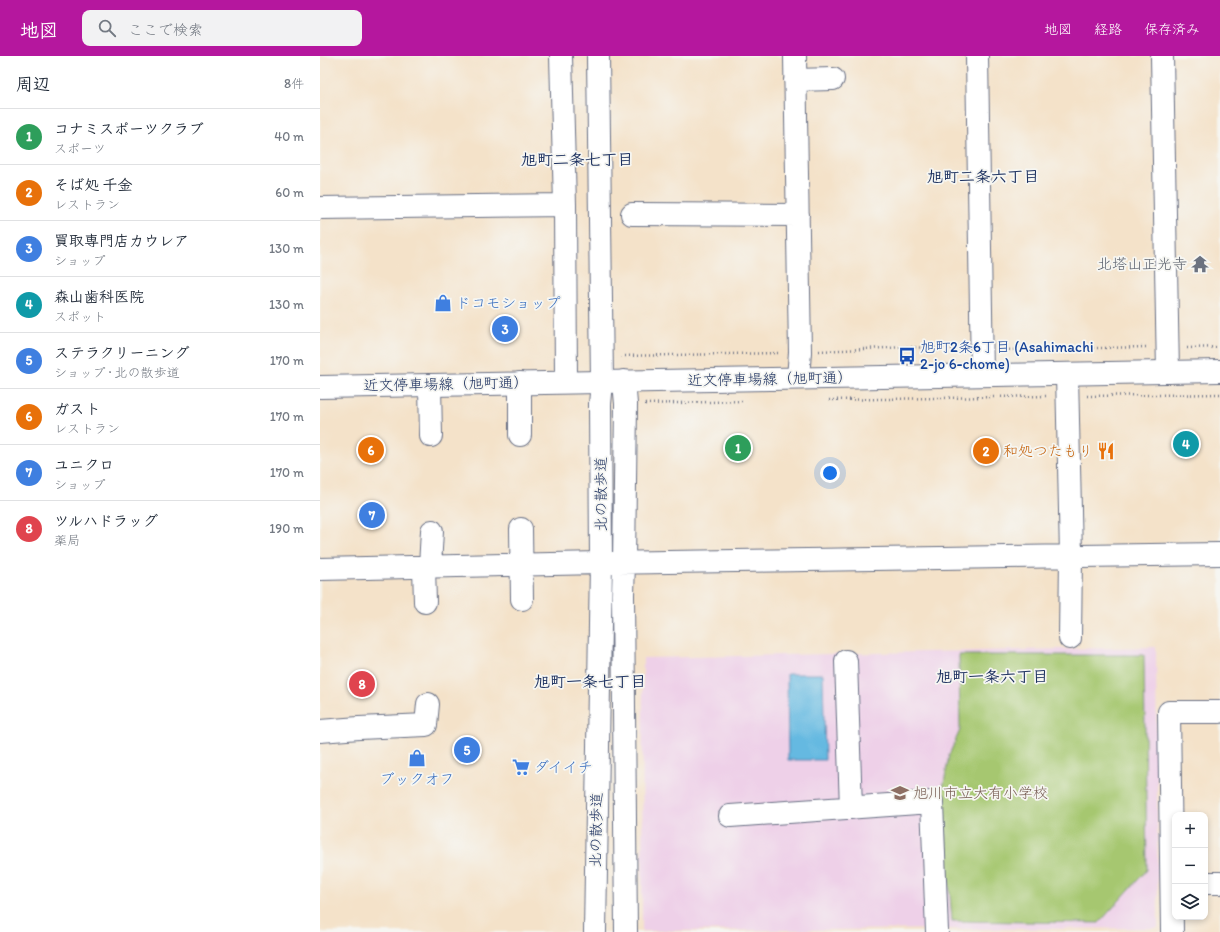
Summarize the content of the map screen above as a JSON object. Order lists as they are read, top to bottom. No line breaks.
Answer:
{"streets":{"street":["近文停車場線（旭町通）","北の散歩道"]},"crossings":[["近文停車場線（旭町通）","北の散歩道"]],"districts":["旭町二条七丁目","旭町二条六丁目","旭町一条六丁目","旭町一条七丁目"],"places":{"temple":["北塔山正光寺"],"shop":["ドコモショップ","ブックオフ"],"bus stop":["旭町2条6丁目 (Asahimachi 2-jo 6-chome)"],"restaurant":["和処つたもり"],"supermarket":["ダイイチ"],"school or university":["旭川市立大有小学校"]},"page":{"header":"地図","search":"ここで検索","nav":["地図","経路","保存済み"],"heading":["周辺","8件"],"list":[{"mark":"1","name":"コナミスポーツクラブ","note":"スポーツ","value":"40 m"},{"mark":"2","name":"そば処 千金","note":"レストラン","value":"60 m"},{"mark":"3","name":"買取専門店カウレア","note":"ショップ","value":"130 m"},{"mark":"4","name":"森山歯科医院","note":"スポット","value":"130 m"},{"mark":"5","name":"ステラクリーニング","note":"ショップ · 北の散歩道","value":"170 m"},{"mark":"6","name":"ガスト","note":"レストラン","value":"170 m"},{"mark":"7","name":"ユニクロ","note":"ショップ","value":"170 m"},{"mark":"8","name":"ツルハドラッグ","note":"薬局","value":"190 m"}],"pins":["3","4","1","6","2","7","8","5"],"map_buttons":["+","−"]}}
